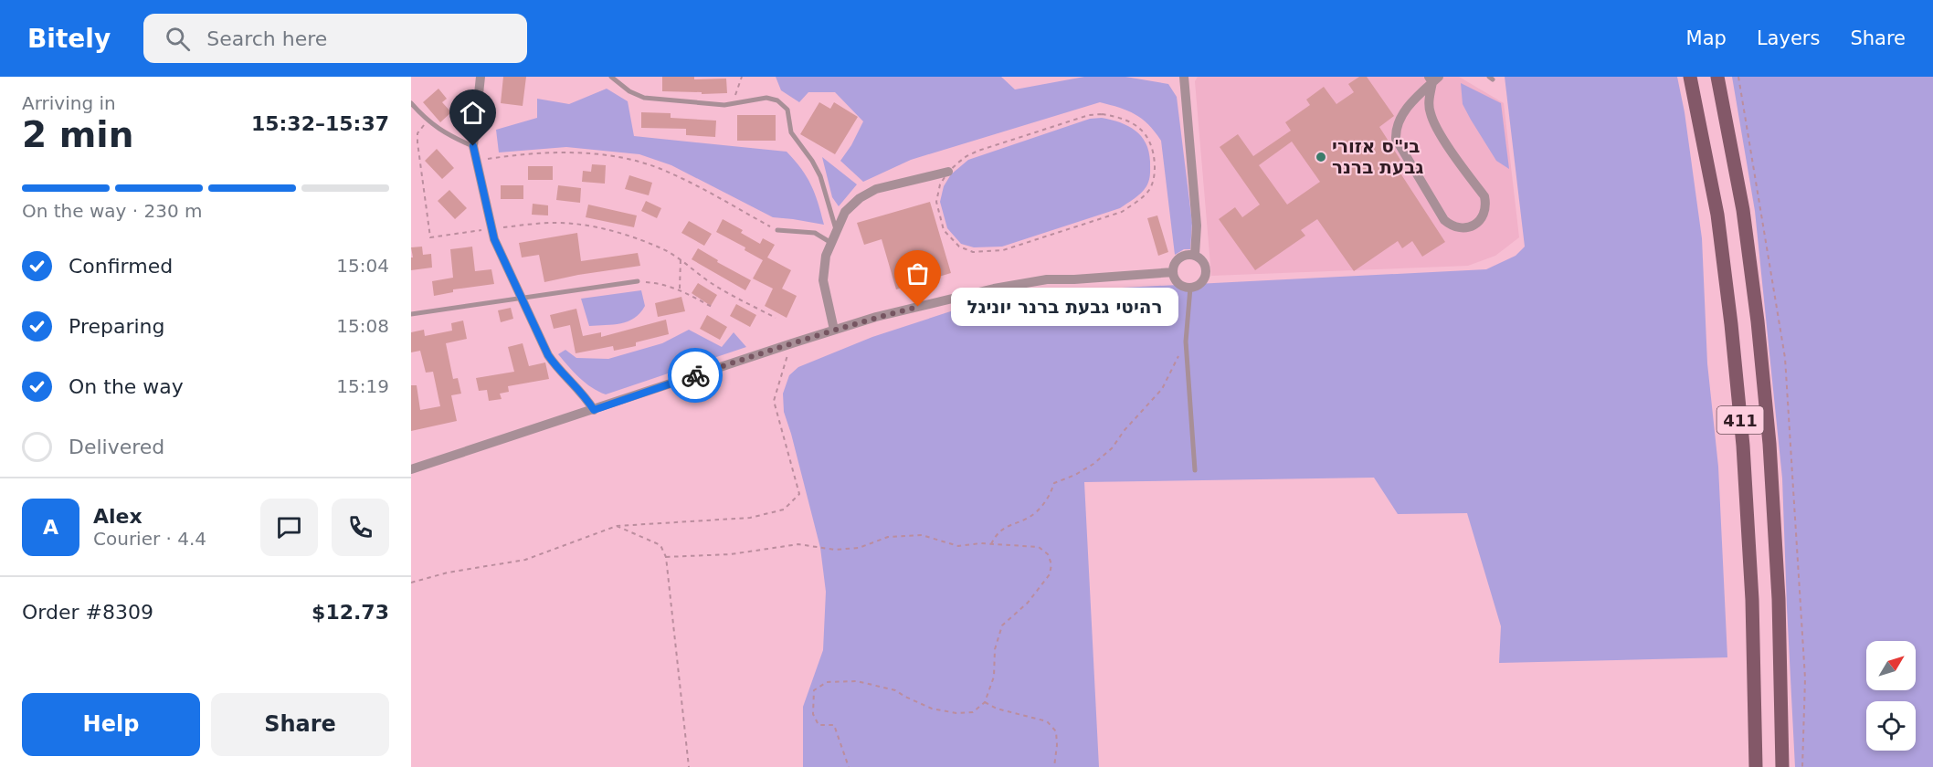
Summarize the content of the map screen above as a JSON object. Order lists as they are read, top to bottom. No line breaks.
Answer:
{"streets":{"main road":["411"]},"places":["בי\"ס אזורי גבעת ברנר","רהיטי גבעת ברנר יוניגל"],"north":"top right","page":{"header":"Bitely","search":"Search here","nav":["Map","Layers","Share"],"heading":["2 min","Arriving in","15:32–15:37"],"panel":["Alex","Courier · 4.4","Order #8309","$12.73"],"bar":"On the way · 230 m","list":[["Confirmed","15:04"],["Preparing","15:08"],["On the way","15:19"],"Delivered"],"bubble":"רהיטי גבעת ברנר יוניגל","round":"A","buttons":["Help","Share"]}}
